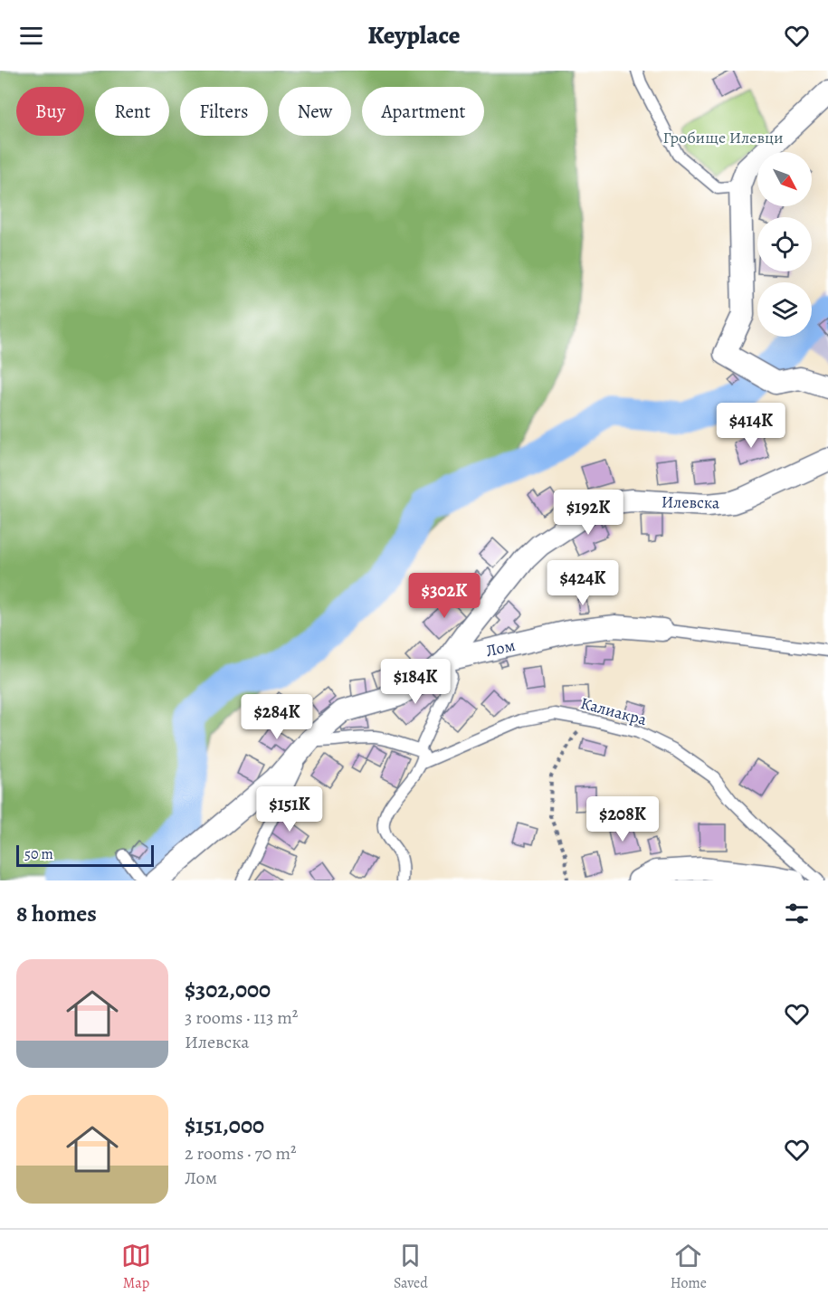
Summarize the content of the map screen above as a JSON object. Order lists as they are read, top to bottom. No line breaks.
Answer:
{"streets":{"street":["Илевска","Лом"],"lane":["Калиакра"]},"crossings":[["Илевска","Лом"]],"parks":["Гробище Илевци"],"scale_bar":"50 m","north":"bottom right","page":{"header":"Keyplace","chip":["Buy","Rent","Filters","New","Apartment"],"price":["$414K","$192K","$424K","$302K","$184K","$284K","$151K","$208K"],"scale":"50 m","heading":"8 homes","list":[{"name":"$302,000","note":"3 rooms · 113 m² · Илевска"},{"name":"$151,000","note":"2 rooms · 70 m² · Лом"}],"tabs":["Map","Saved","Home"]}}
